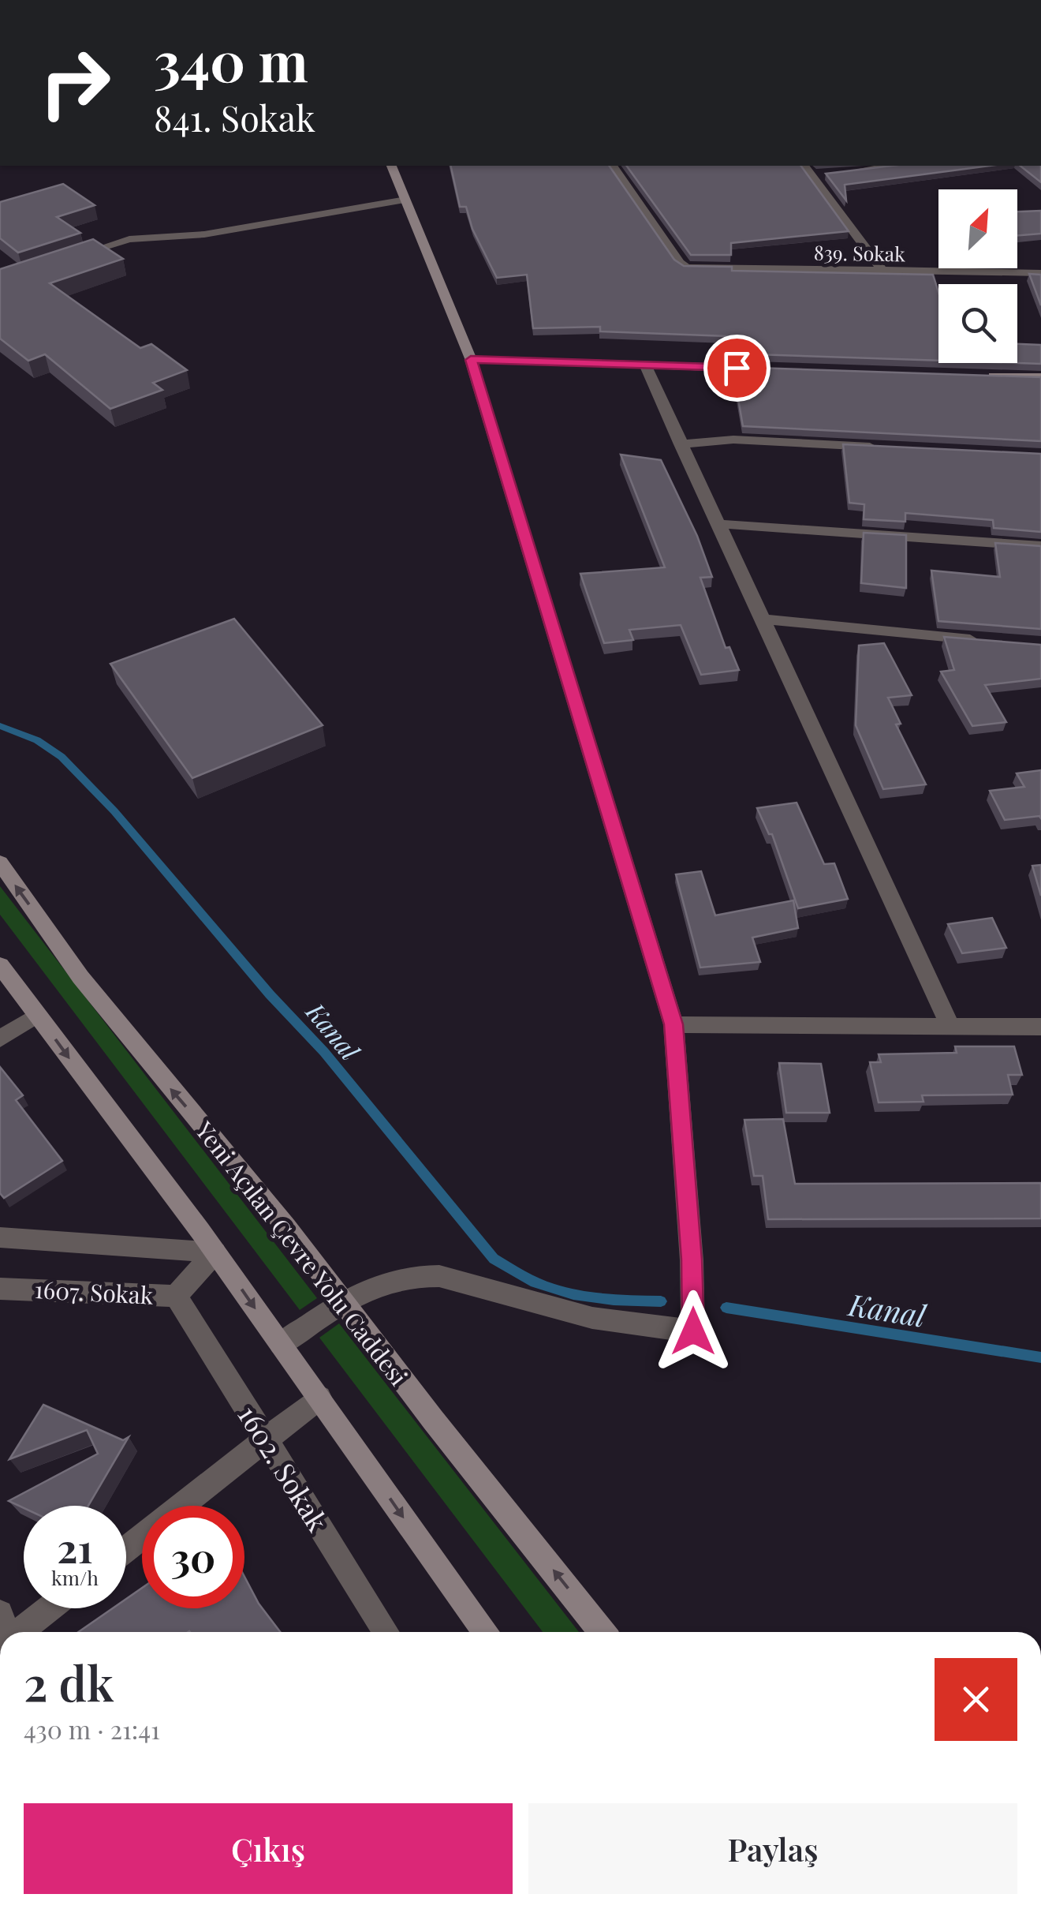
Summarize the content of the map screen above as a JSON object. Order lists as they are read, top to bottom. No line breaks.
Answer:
{"streets":{"main road":["Yeni Açılan Çevre Yolu Caddesi"],"street":["839. Sokak","1607. Sokak","1602. Sokak"]},"crossings":[["1607. Sokak","1602. Sokak"]],"water":["Kanal"],"north":"top right","page":{"turn":["340 m","841. Sokak"],"speed":"21 km/h","limit":"30","heading":["2 dk","430 m · 21:41"],"buttons":["Çıkış","Paylaş"]}}
